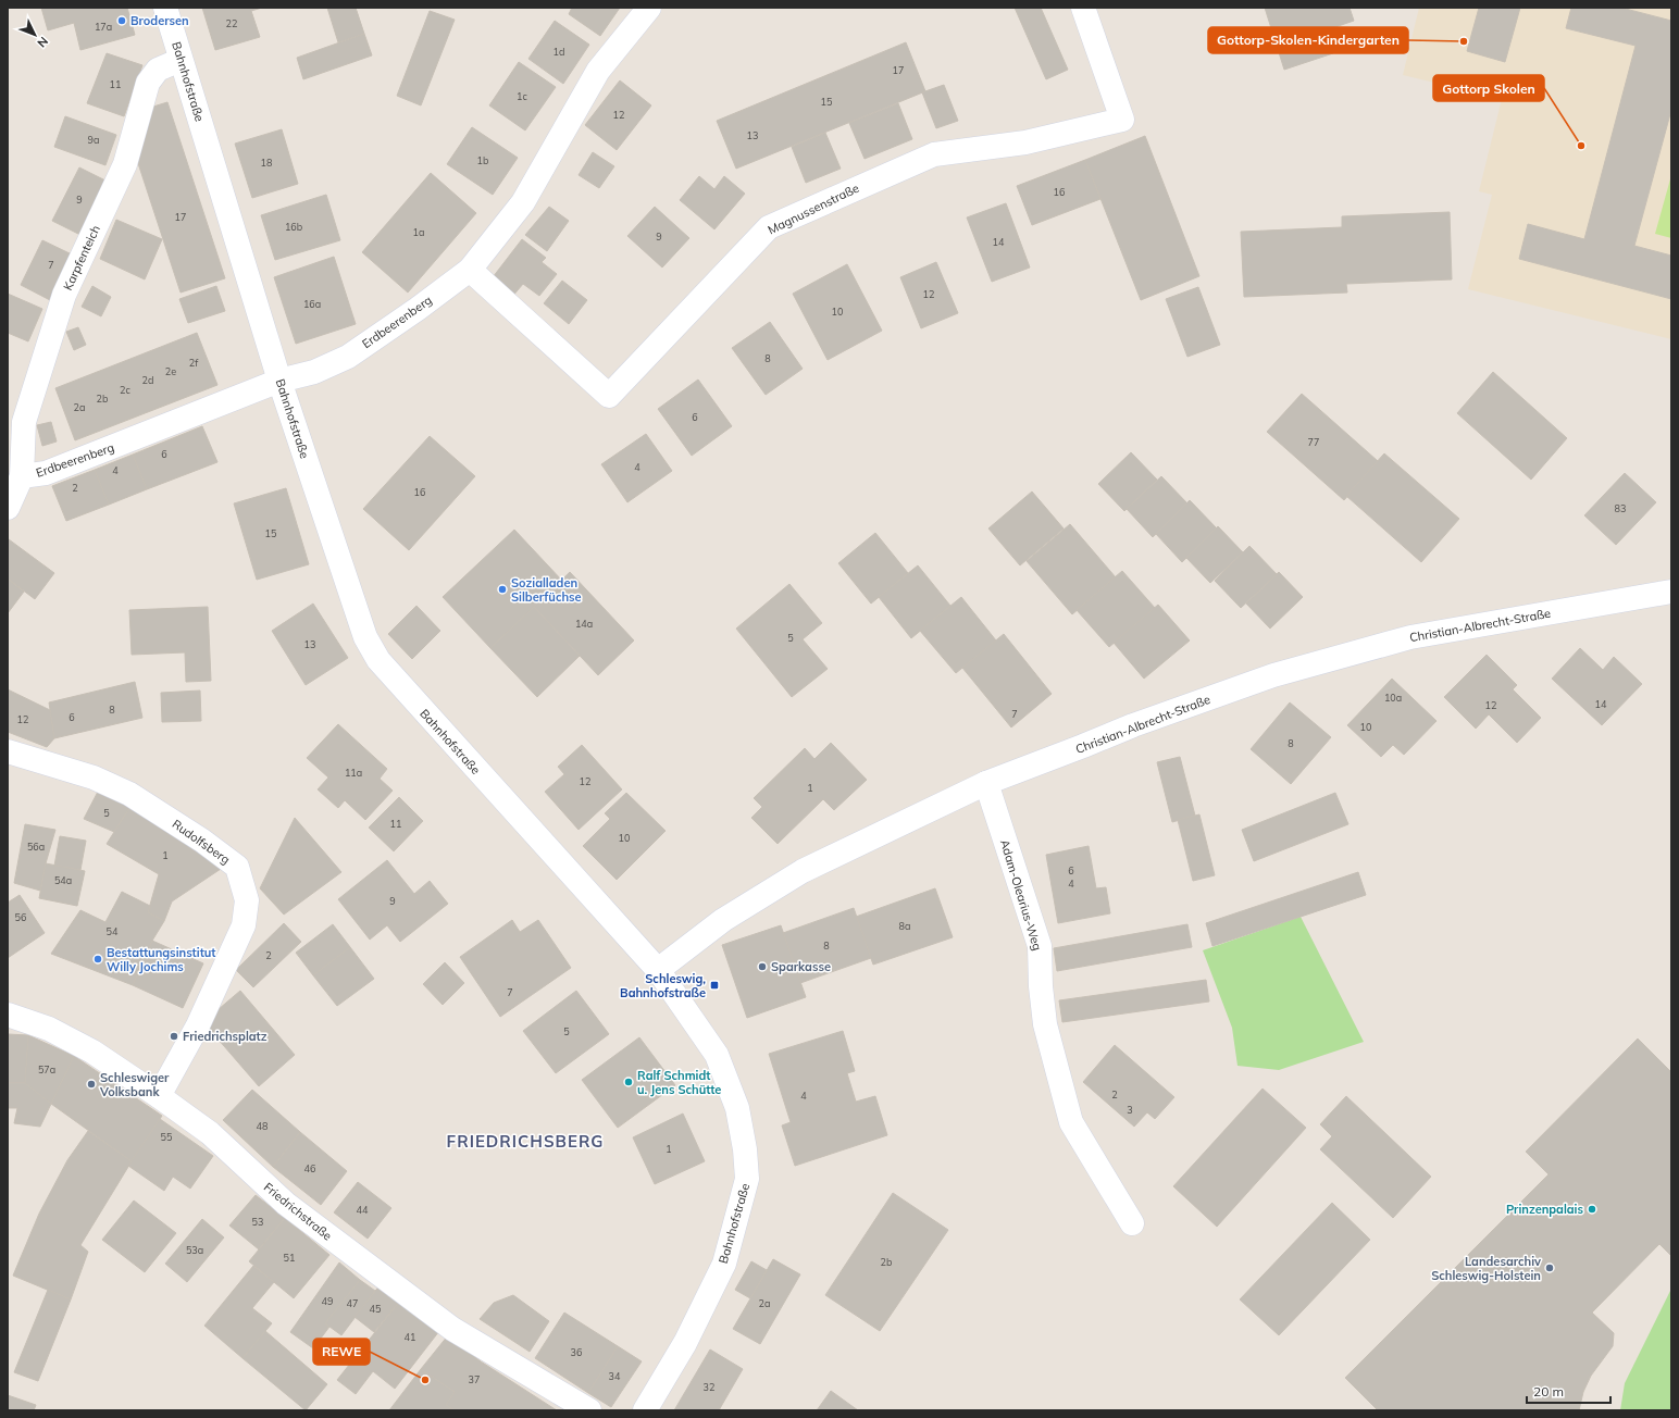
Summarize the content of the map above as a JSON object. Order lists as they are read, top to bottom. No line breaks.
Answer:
{"streets":{"street":["Bahnhofstraße","Magnussenstraße","Karpfenteich","Erdbeerenberg","Christian-Albrecht-Straße","Rudolfsberg","Adam-Olearius-Weg","Friedrichstraße"]},"crossings":[["Bahnhofstraße","Karpfenteich"],["Bahnhofstraße","Erdbeerenberg"],["Bahnhofstraße","Christian-Albrecht-Straße"],["Magnussenstraße","Erdbeerenberg"],["Karpfenteich","Erdbeerenberg"],["Christian-Albrecht-Straße","Adam-Olearius-Weg"],["Rudolfsberg","Friedrichstraße"]],"districts":["FRIEDRICHSBERG"],"places":{"other":["Brodersen","Gottorp-Skolen-Kindergarten","Gottorp Skolen","Sozialladen Silberfüchse","Bestattungsinstitut Willy Jochims","Sparkasse","Friedrichsplatz","Ralf Schmidt u. Jens Schütte","Schleswiger Volksbank","Prinzenpalais","Landesarchiv Schleswig-Holstein","REWE"],"transit":["Schleswig, Bahnhofstraße"]},"house_numbers":["22","17a","1d","17","11","1c","15","12","13","9a","1b","18","16","9","17","16b","1a","9","14","7","12","16a","10","8","2f","2e","2d","2c","2b","2a","6","77","6","4","4","2","16","83","15","14a","5","13","10a","14","12","8","7","6","12","10","8","11a","12","1","5","11","10","56a","1","6","54a","4","9","56","8a","54","8","2","7","5","57a","2","4","3","48","55","1","46","44","53","53a","51","2b","49","47","2a","45","41","36","34","37","32"],"scale_bar":"20 m","north":"bottom right"}
